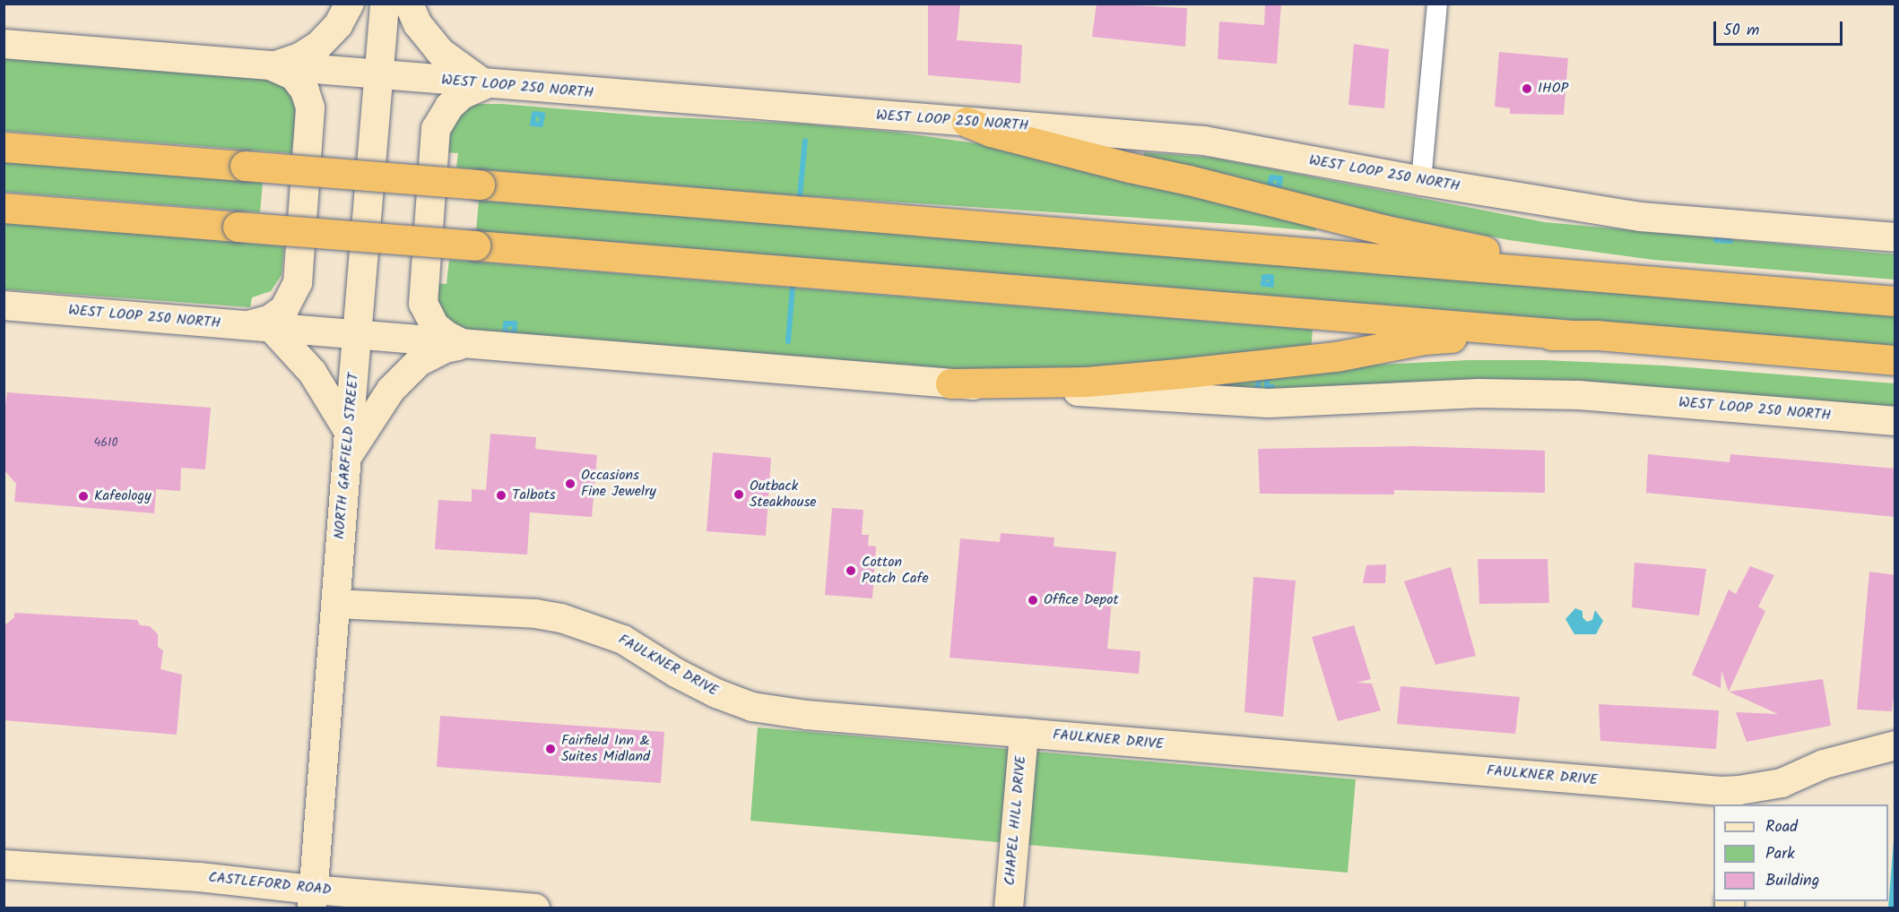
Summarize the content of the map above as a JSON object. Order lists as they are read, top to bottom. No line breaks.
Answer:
{"streets":{"main road":["WEST LOOP 250 NORTH","NORTH GARFIELD STREET","FAULKNER DRIVE","CHAPEL HILL DRIVE","CASTLEFORD ROAD"]},"crossings":[["WEST LOOP 250 NORTH","NORTH GARFIELD STREET"],["NORTH GARFIELD STREET","FAULKNER DRIVE"],["NORTH GARFIELD STREET","CASTLEFORD ROAD"],["FAULKNER DRIVE","CHAPEL HILL DRIVE"]],"places":["IHOP","Occasions Fine Jewelry","Outback Steakhouse","Talbots","Kafeology","Cotton Patch Cafe","Office Depot","Fairfield Inn & Suites Midland"],"house_numbers":["4610"],"legend":["Road","Park","Building"],"scale_bar":"50 m"}
